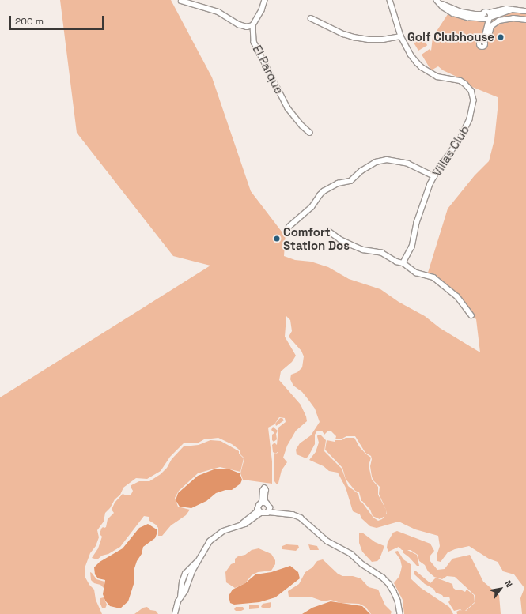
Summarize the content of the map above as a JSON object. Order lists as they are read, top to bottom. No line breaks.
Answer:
{"streets":{"street":["El Parque","Villas Club"]},"places":["Golf Clubhouse","Comfort Station Dos"],"scale_bar":"200 m","north":"top right"}
